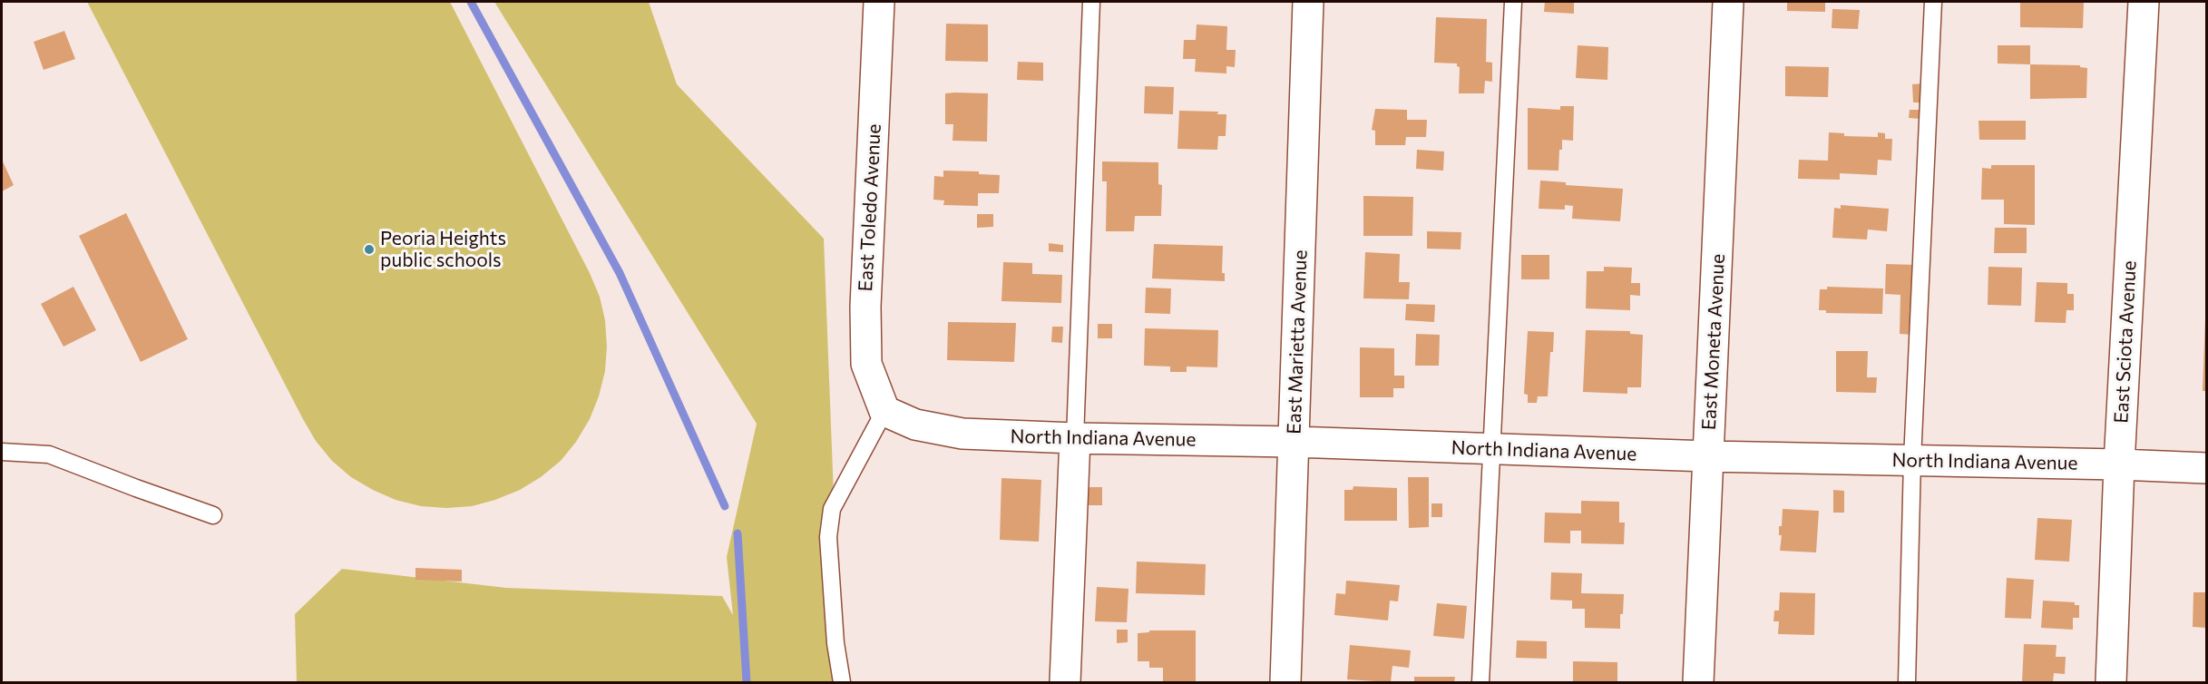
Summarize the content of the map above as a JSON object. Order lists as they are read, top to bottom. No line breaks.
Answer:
{"streets":{"street":["East Toledo Avenue","East Marietta Avenue","East Moneta Avenue","East Sciota Avenue","North Indiana Avenue"]},"crossings":[["East Toledo Avenue","North Indiana Avenue"],["East Marietta Avenue","North Indiana Avenue"],["East Moneta Avenue","North Indiana Avenue"],["East Sciota Avenue","North Indiana Avenue"]],"places":["Peoria Heights public schools"]}
